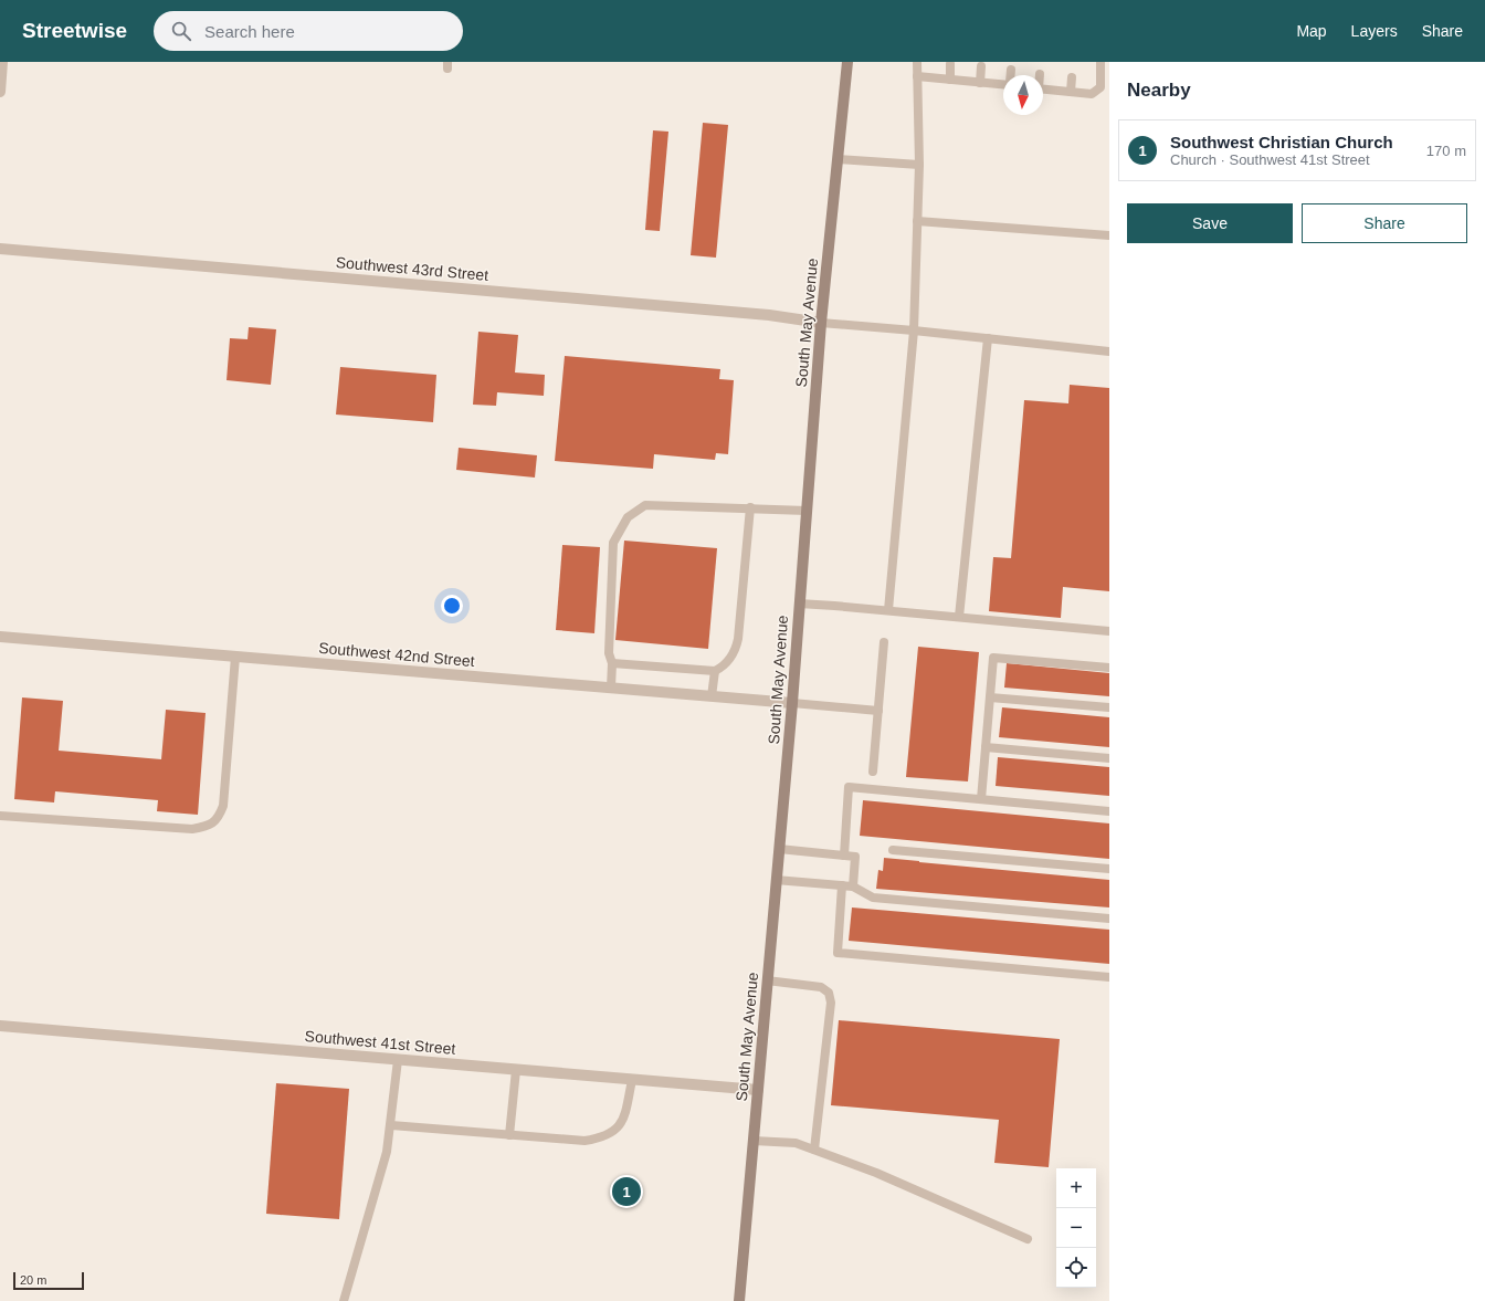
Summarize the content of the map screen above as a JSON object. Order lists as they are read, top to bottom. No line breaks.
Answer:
{"streets":{"main road":["South May Avenue"],"street":["Southwest 43rd Street","Southwest 42nd Street","Southwest 41st Street"]},"crossings":[["Southwest 43rd Street","South May Avenue"],["South May Avenue","Southwest 42nd Street"],["South May Avenue","Southwest 41st Street"]],"scale_bar":"20 m","north":"bottom","page":{"header":"Streetwise","search":"Search here","nav":["Map","Layers","Share"],"heading":"Nearby","list":[{"mark":"1","name":"Southwest Christian Church","note":"Church · Southwest 41st Street","value":"170 m"}],"buttons":["Save","Share"],"map_buttons":["+","−"],"pins":"1","scale":"20 m"}}
